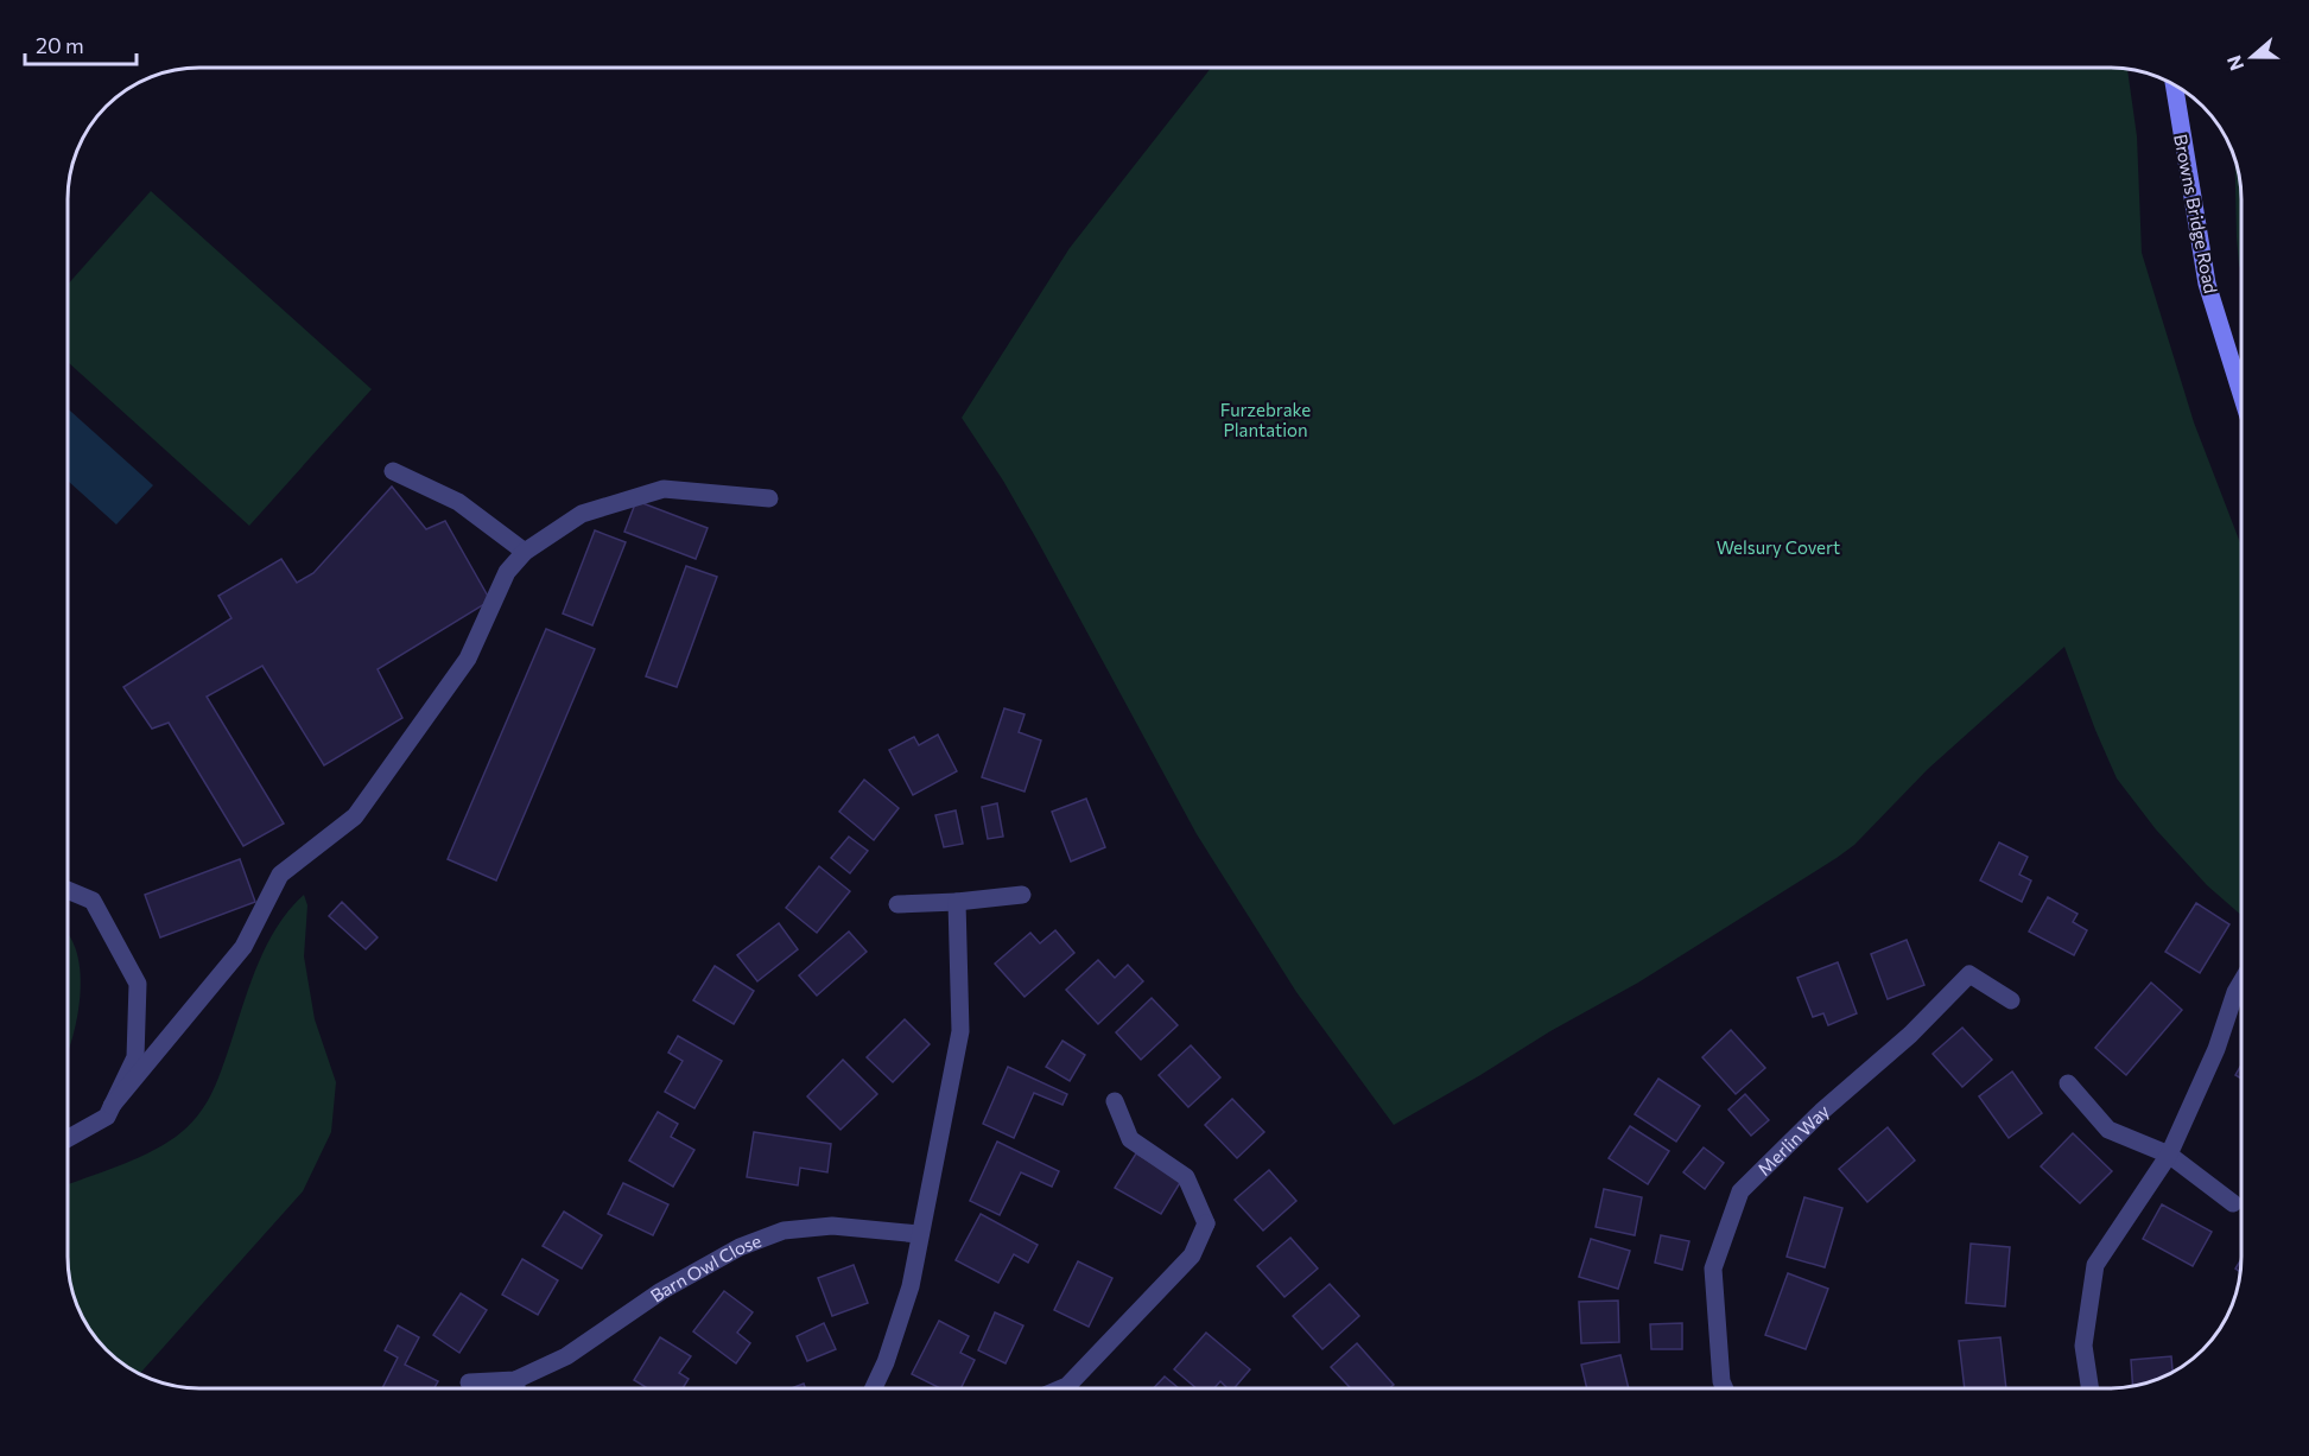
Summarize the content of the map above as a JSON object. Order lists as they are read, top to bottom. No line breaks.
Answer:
{"streets":{"street":["Browns Bridge Road","Merlin Way","Barn Owl Close"]},"parks":["Furzebrake Plantation","Welsury Covert"],"scale_bar":"20 m","north":"left"}
